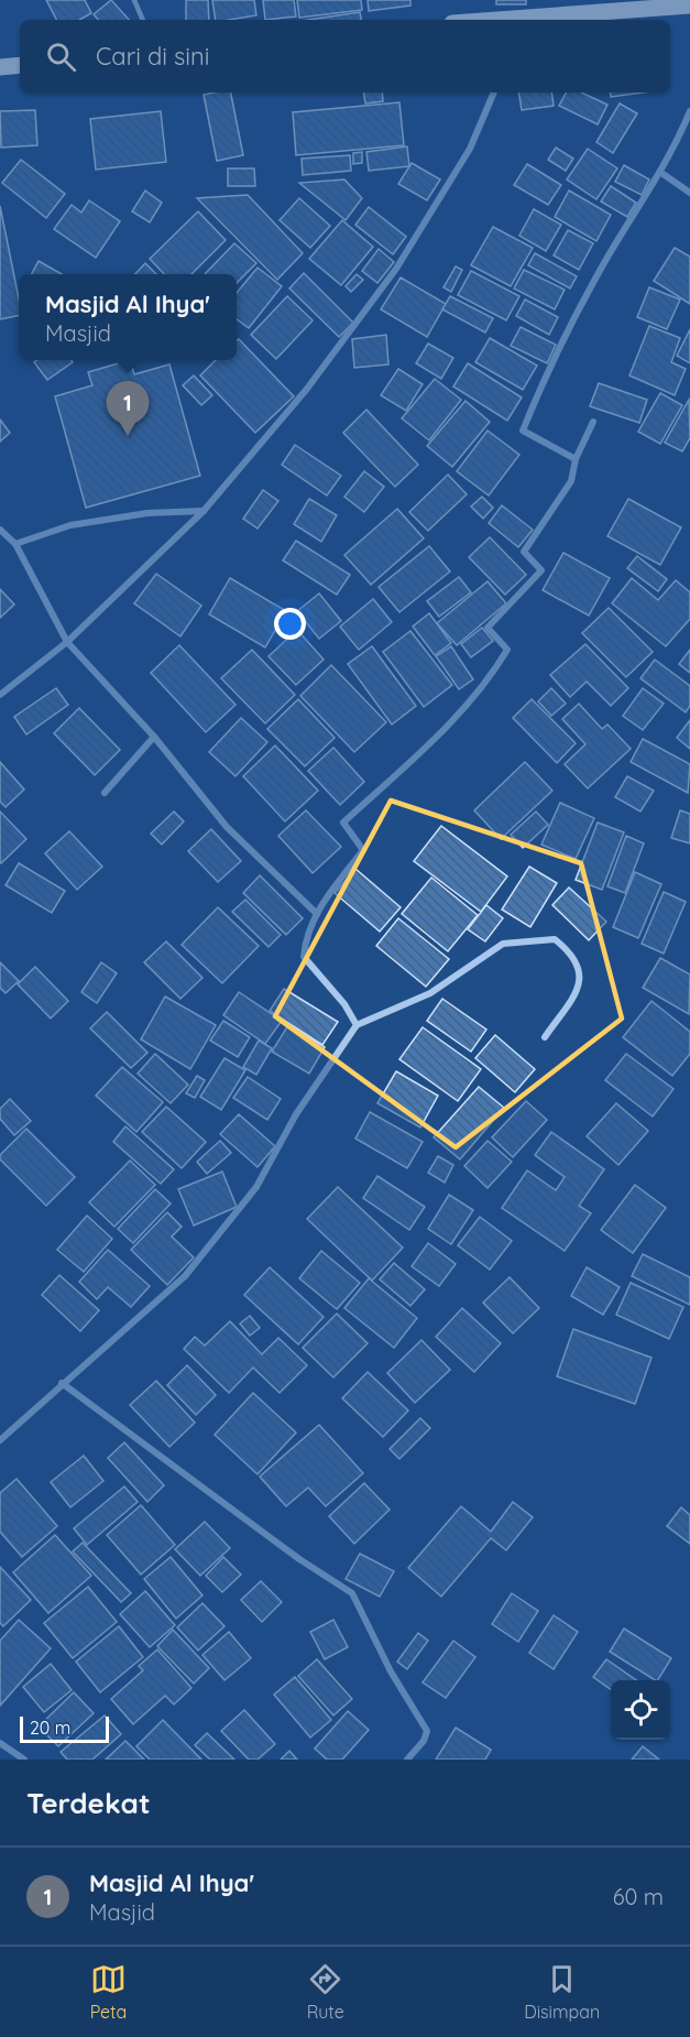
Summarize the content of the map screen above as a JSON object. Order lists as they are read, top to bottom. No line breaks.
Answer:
{"scale_bar":"20 m","page":{"search":"Cari di sini","popup":["Masjid Al Ihya'","Masjid"],"pins":"1","scale":"20 m","heading":"Terdekat","list":[{"mark":"1","name":"Masjid Al Ihya'","note":"Masjid","value":"60 m"}],"nav":["Peta","Rute","Disimpan"]}}
